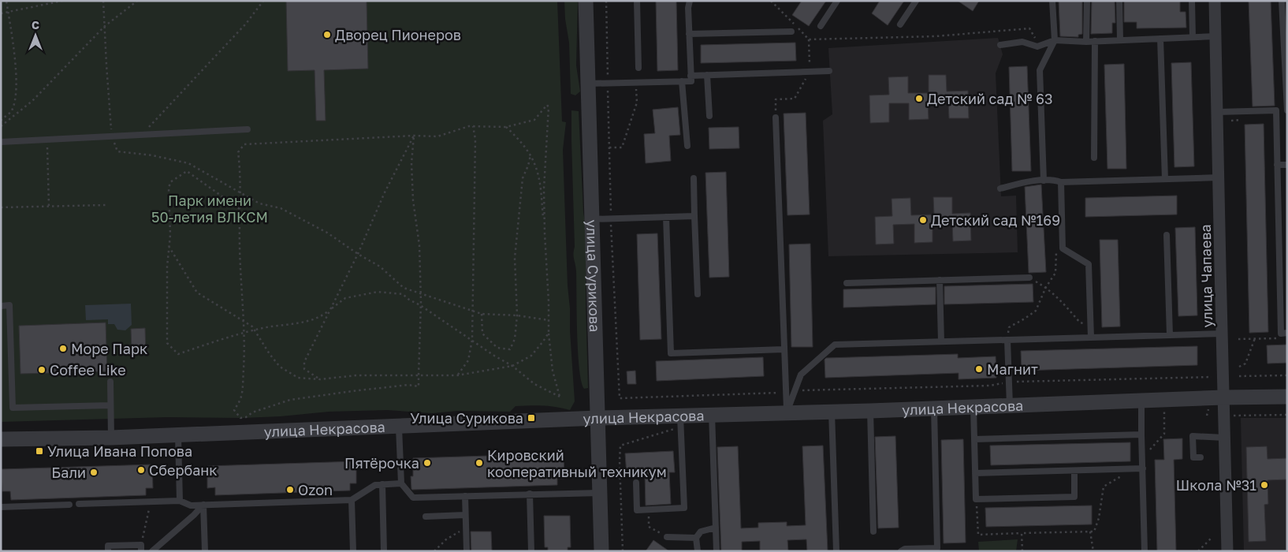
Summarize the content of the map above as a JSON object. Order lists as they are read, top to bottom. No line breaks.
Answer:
{"streets":{"street":["улица Сурикова","улица Чапаева","улица Некрасова"]},"crossings":[["улица Сурикова","улица Некрасова"],["улица Чапаева","улица Некрасова"]],"parks":["Парк имени 50-летия ВЛКСМ"],"places":{"other":["Дворец Пионеров","Детский сад № 63","Детский сад №169","Море Парк","Магнит","Coffee Like","Пятёрочка","Кировский кооперативный техникум","Сбербанк","Бали","Школа №31","Ozon"],"transit":["Улица Сурикова","Улица Ивана Попова"]},"north":"top"}
